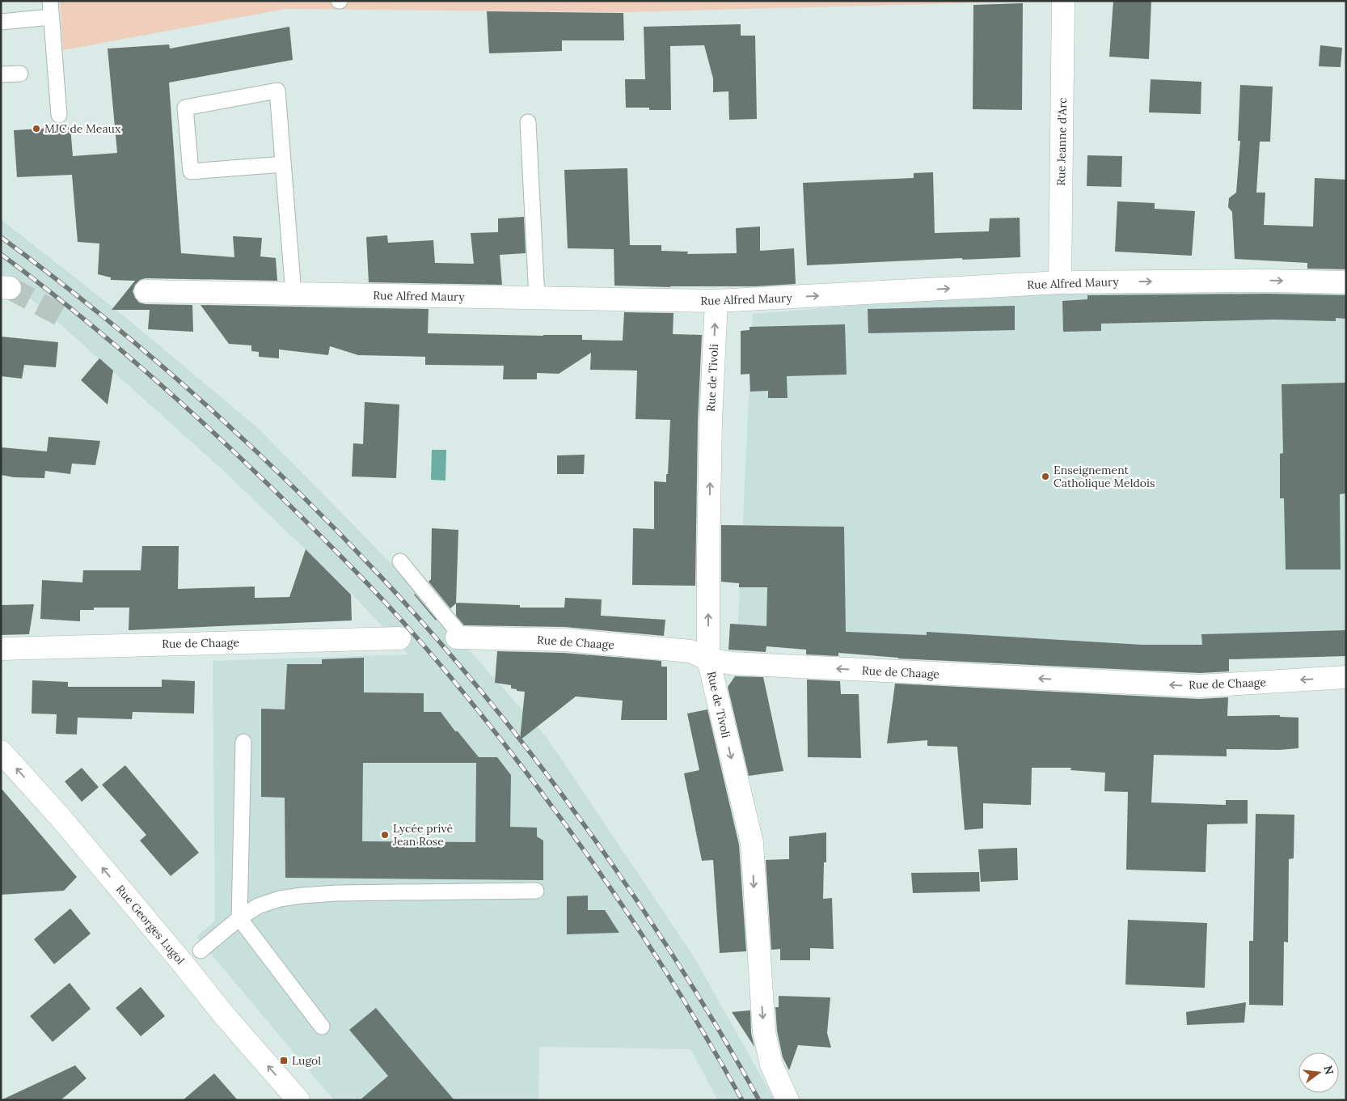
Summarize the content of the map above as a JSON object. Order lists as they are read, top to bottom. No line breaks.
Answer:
{"streets":{"street":["Rue Jeanne d'Arc","Rue Alfred Maury","Rue de Tivoli","Rue de Chaage","Rue Georges Lugol"]},"crossings":[["Rue Jeanne d'Arc","Rue Alfred Maury"],["Rue Alfred Maury","Rue de Tivoli"],["Rue de Tivoli","Rue de Chaage"]],"one_way":["Rue Alfred Maury","Rue de Chaage","Rue Georges Lugol"],"places":{"other":["MJC de Meaux","Enseignement Catholique Meldois","Lycée privé Jean Rose"],"transit":["Lugol"]},"north":"right"}
